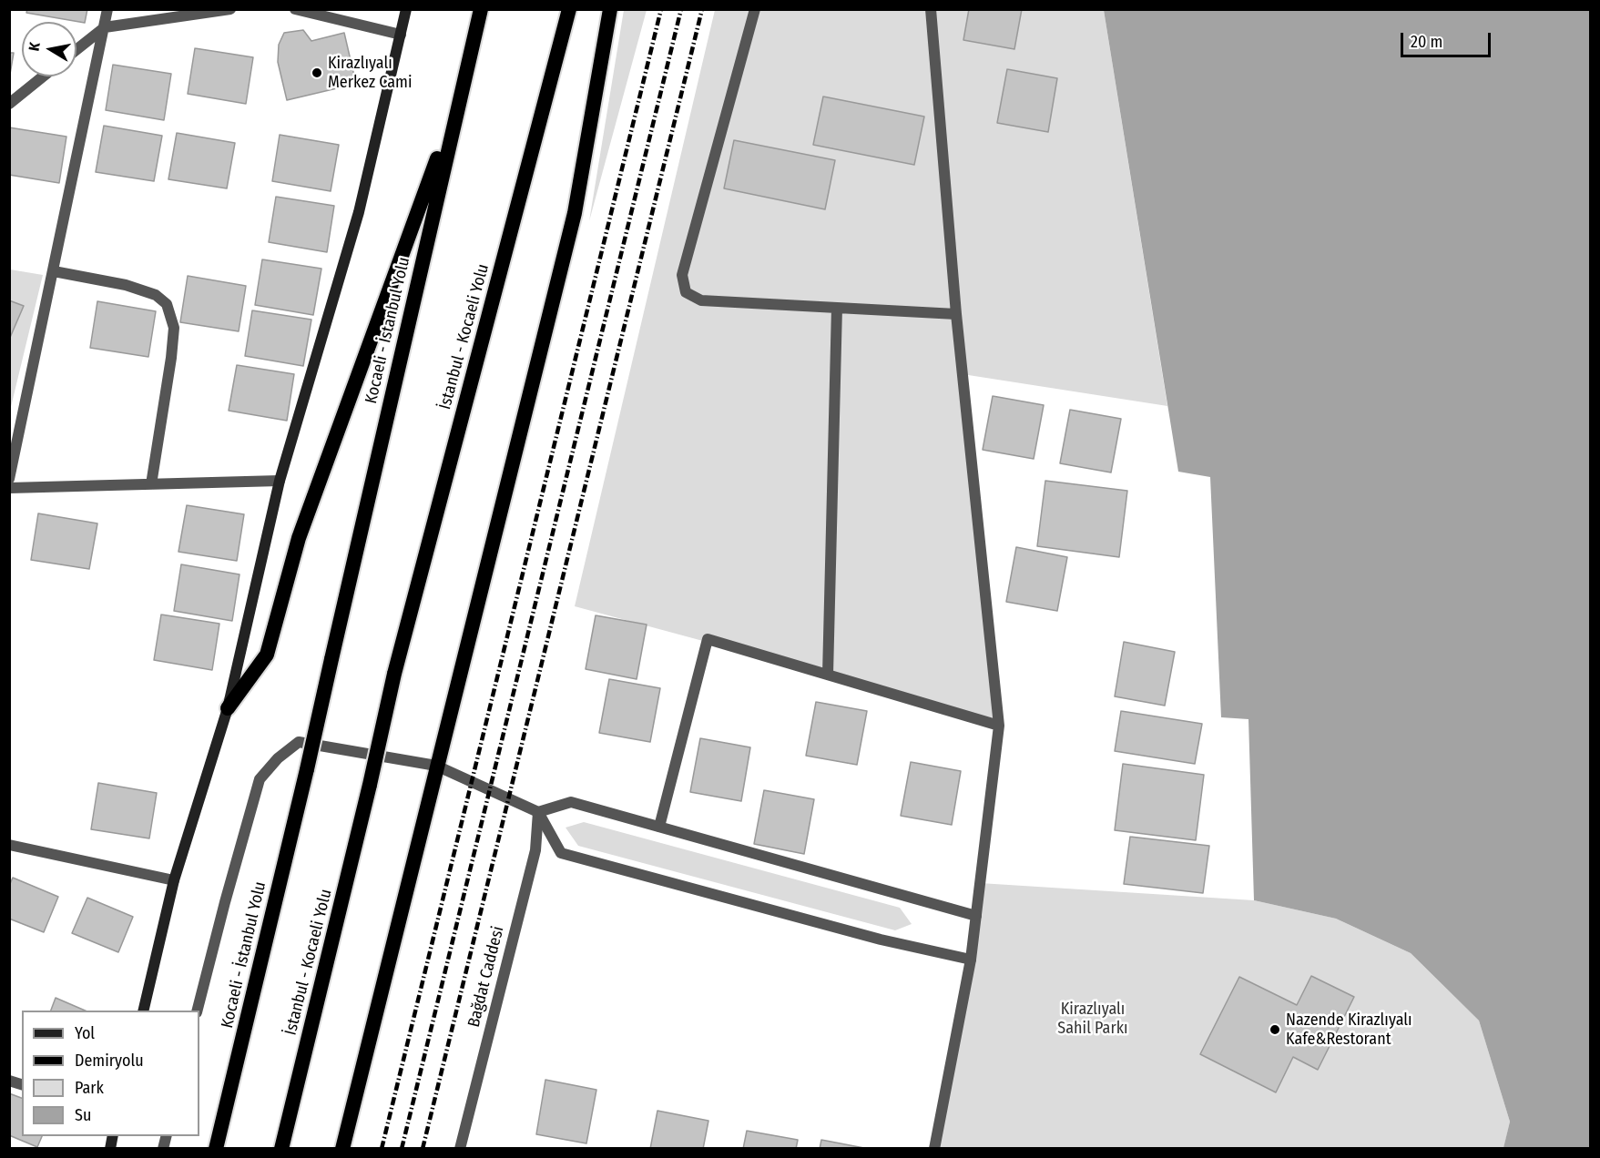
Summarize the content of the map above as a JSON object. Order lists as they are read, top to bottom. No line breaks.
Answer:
{"streets":{"highway":["Kocaeli - İstanbul Yolu","İstanbul - Kocaeli Yolu"],"street":["Bağdat Caddesi"]},"parks":["Kirazlıyalı Sahil Parkı"],"places":["Kirazlıyalı Merkez Cami","Nazende Kirazlıyalı Kafe&Restorant"],"legend":["Yol","Demiryolu","Park","Su"],"scale_bar":"20 m","north":"left"}
